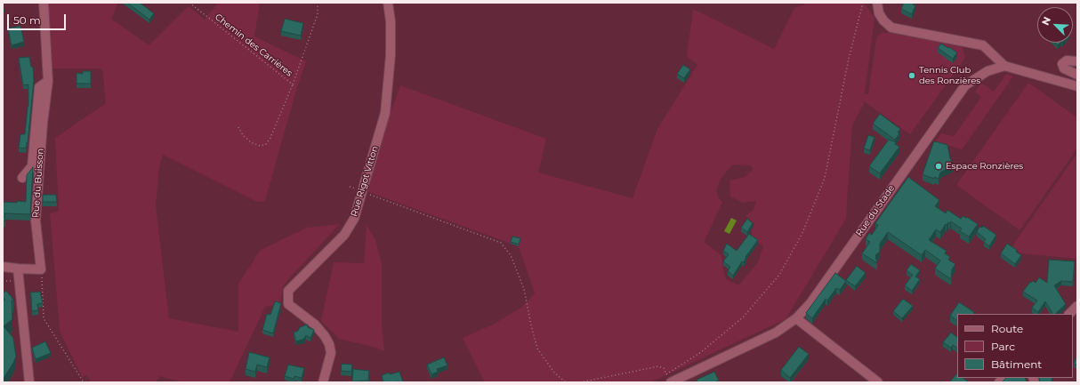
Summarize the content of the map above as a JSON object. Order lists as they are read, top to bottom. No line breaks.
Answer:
{"streets":{"street":["Rue Rigot Vitton","Rue du Buisson","Rue du Stade"],"path":["Chemin des Carrières"]},"places":["Tennis Club des Ronzières","Espace Ronzières"],"legend":["Route","Parc","Bâtiment"],"scale_bar":"50 m","north":"top left"}
